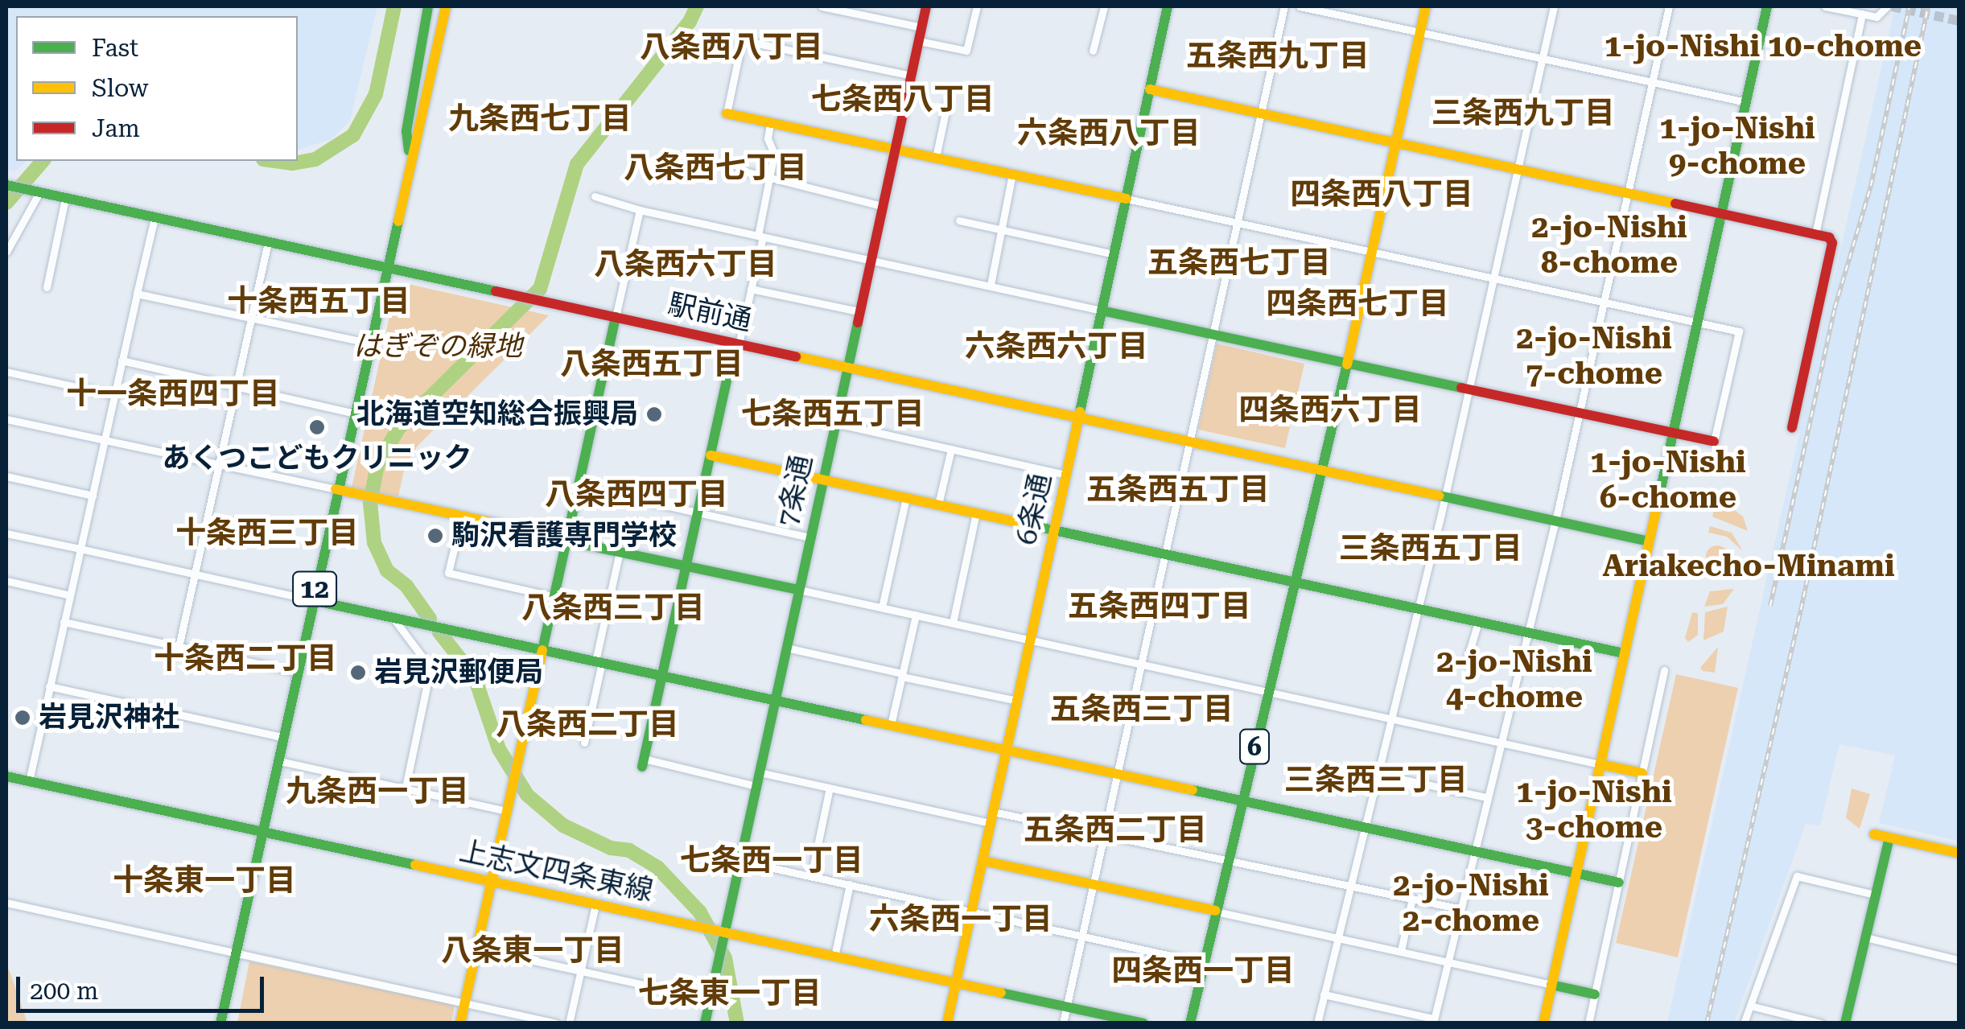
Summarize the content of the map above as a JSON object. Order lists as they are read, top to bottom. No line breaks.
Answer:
{"streets":{"main road":["駅前通","7条通","6条通","12","6","上志文四条東線"]},"crossings":[["駅前通","7条通"],["駅前通","6条通"],["駅前通","12"],["駅前通","6"],["7条通","上志文四条東線"],["6条通","上志文四条東線"],["12","上志文四条東線"]],"districts":["1-jo-Nishi 10-chome","八条西八丁目","五条西九丁目","七条西八丁目","三条西九丁目","九条西七丁目","1-jo-Nishi 9-chome","六条西八丁目","八条西七丁目","四条西八丁目","2-jo-Nishi 8-chome","五条西七丁目","八条西六丁目","十条西五丁目","四条西七丁目","2-jo-Nishi 7-chome","六条西六丁目","八条西五丁目","十一条西四丁目","四条西六丁目","七条西五丁目","1-jo-Nishi 6-chome","五条西五丁目","八条西四丁目","十条西三丁目","三条西五丁目","Ariakecho-Minami","五条西四丁目","八条西三丁目","十条西二丁目","2-jo-Nishi 4-chome","五条西三丁目","八条西二丁目","三条西三丁目","九条西一丁目","1-jo-Nishi 3-chome","五条西二丁目","七条西一丁目","十条東一丁目","2-jo-Nishi 2-chome","六条西一丁目","八条東一丁目","四条西一丁目","七条東一丁目"],"parks":["はぎぞの緑地"],"places":["北海道空知総合振興局","あくつこどもクリニック","駒沢看護専門学校","岩見沢郵便局","岩見沢神社"],"legend":["Fast","Slow","Jam"],"scale_bar":"200 m"}
